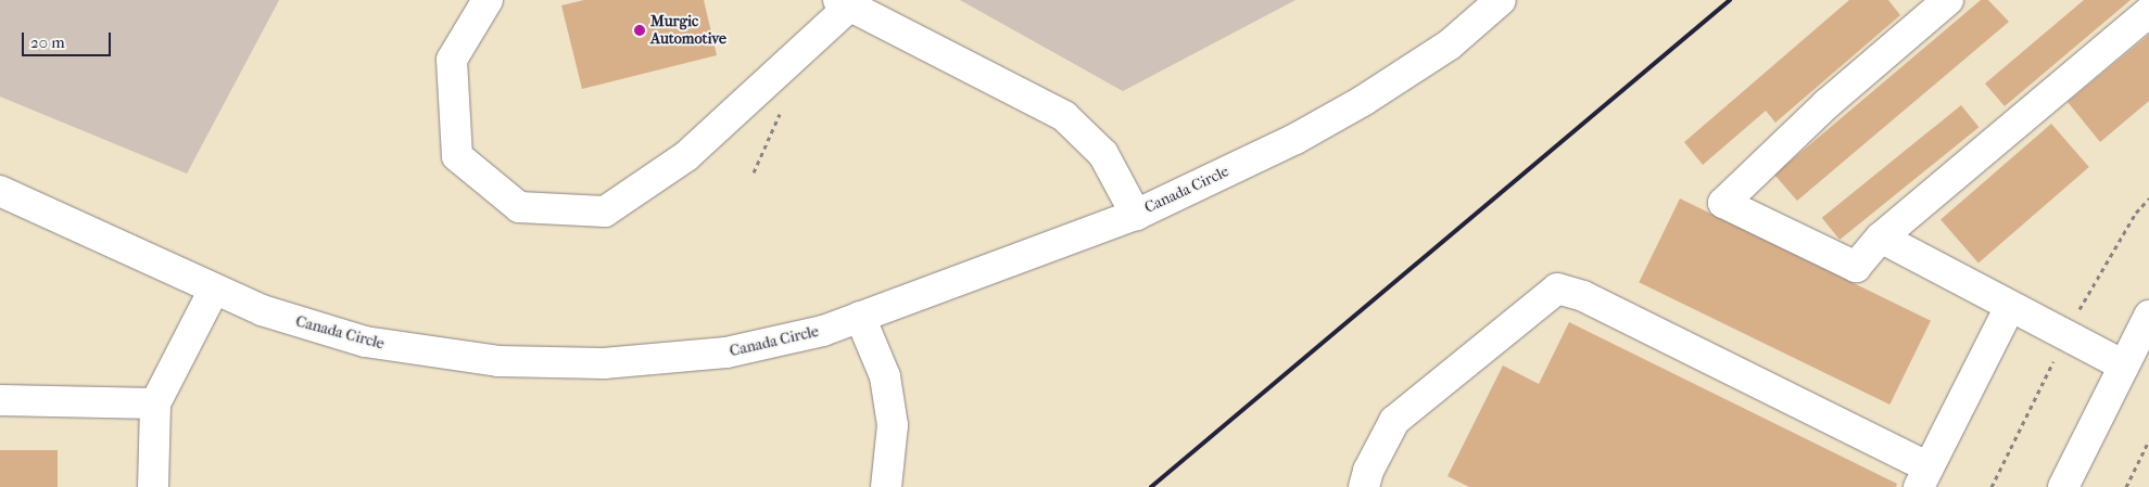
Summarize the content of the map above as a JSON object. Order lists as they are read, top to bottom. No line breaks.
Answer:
{"streets":{"street":["Canada Circle"]},"places":["Murgic Automotive"],"scale_bar":"20 m"}
